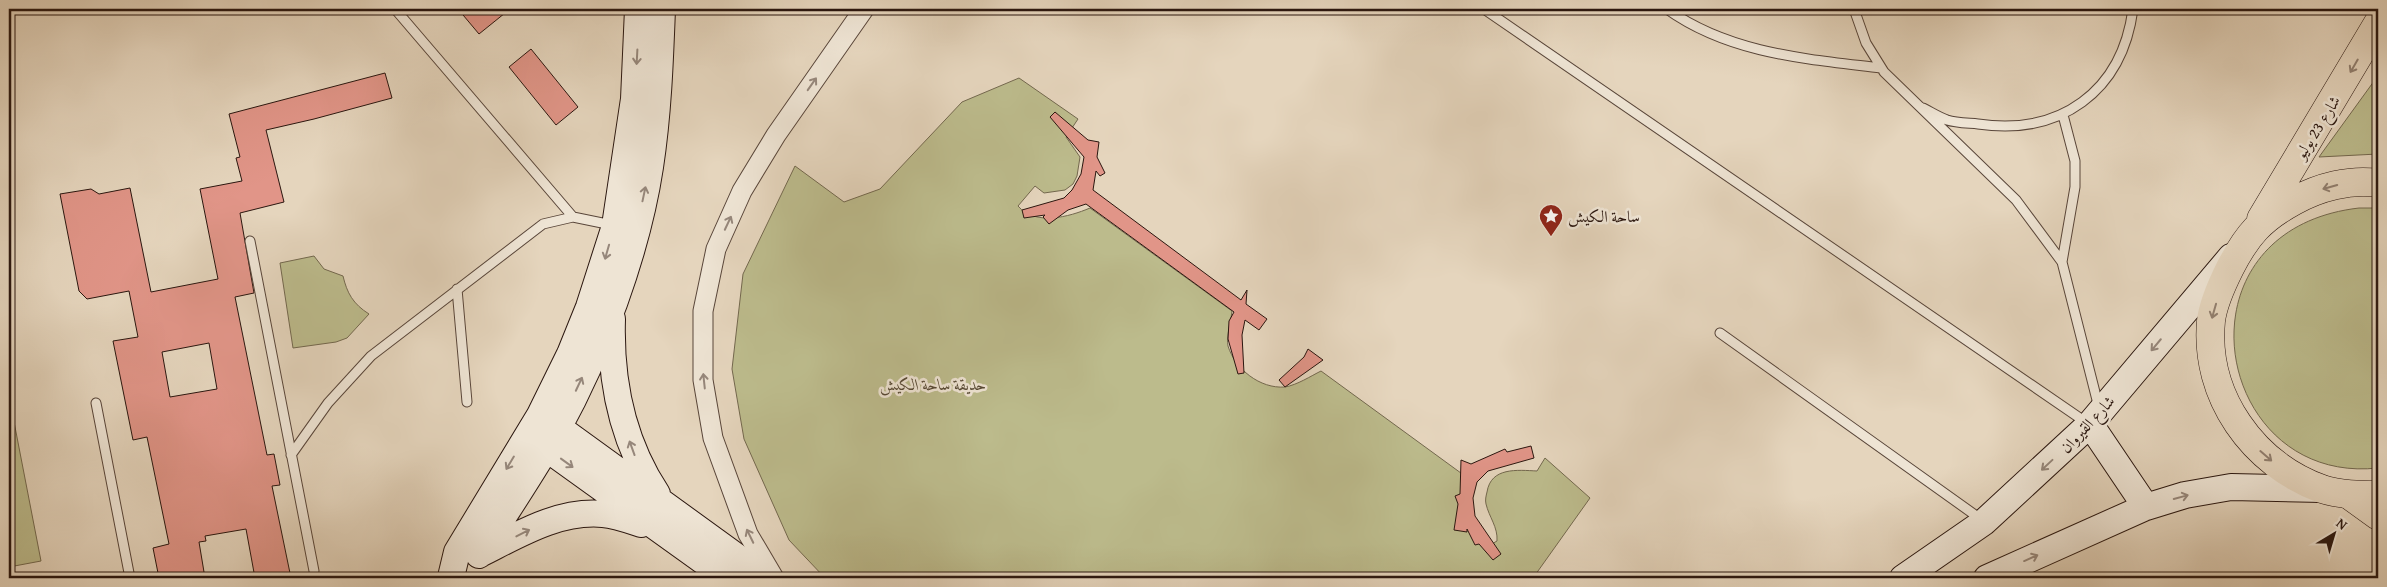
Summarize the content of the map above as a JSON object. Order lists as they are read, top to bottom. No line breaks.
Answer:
{"streets":{"main road":["شارع 23 يوليو","شارع القيروان"]},"crossings":[["شارع 23 يوليو","شارع القيروان"]],"one_way":["شارع 23 يوليو"],"parks":["حديقة ساحة الكيش"],"places":{"place":["ساحة الكيش"]},"north":"top right"}
